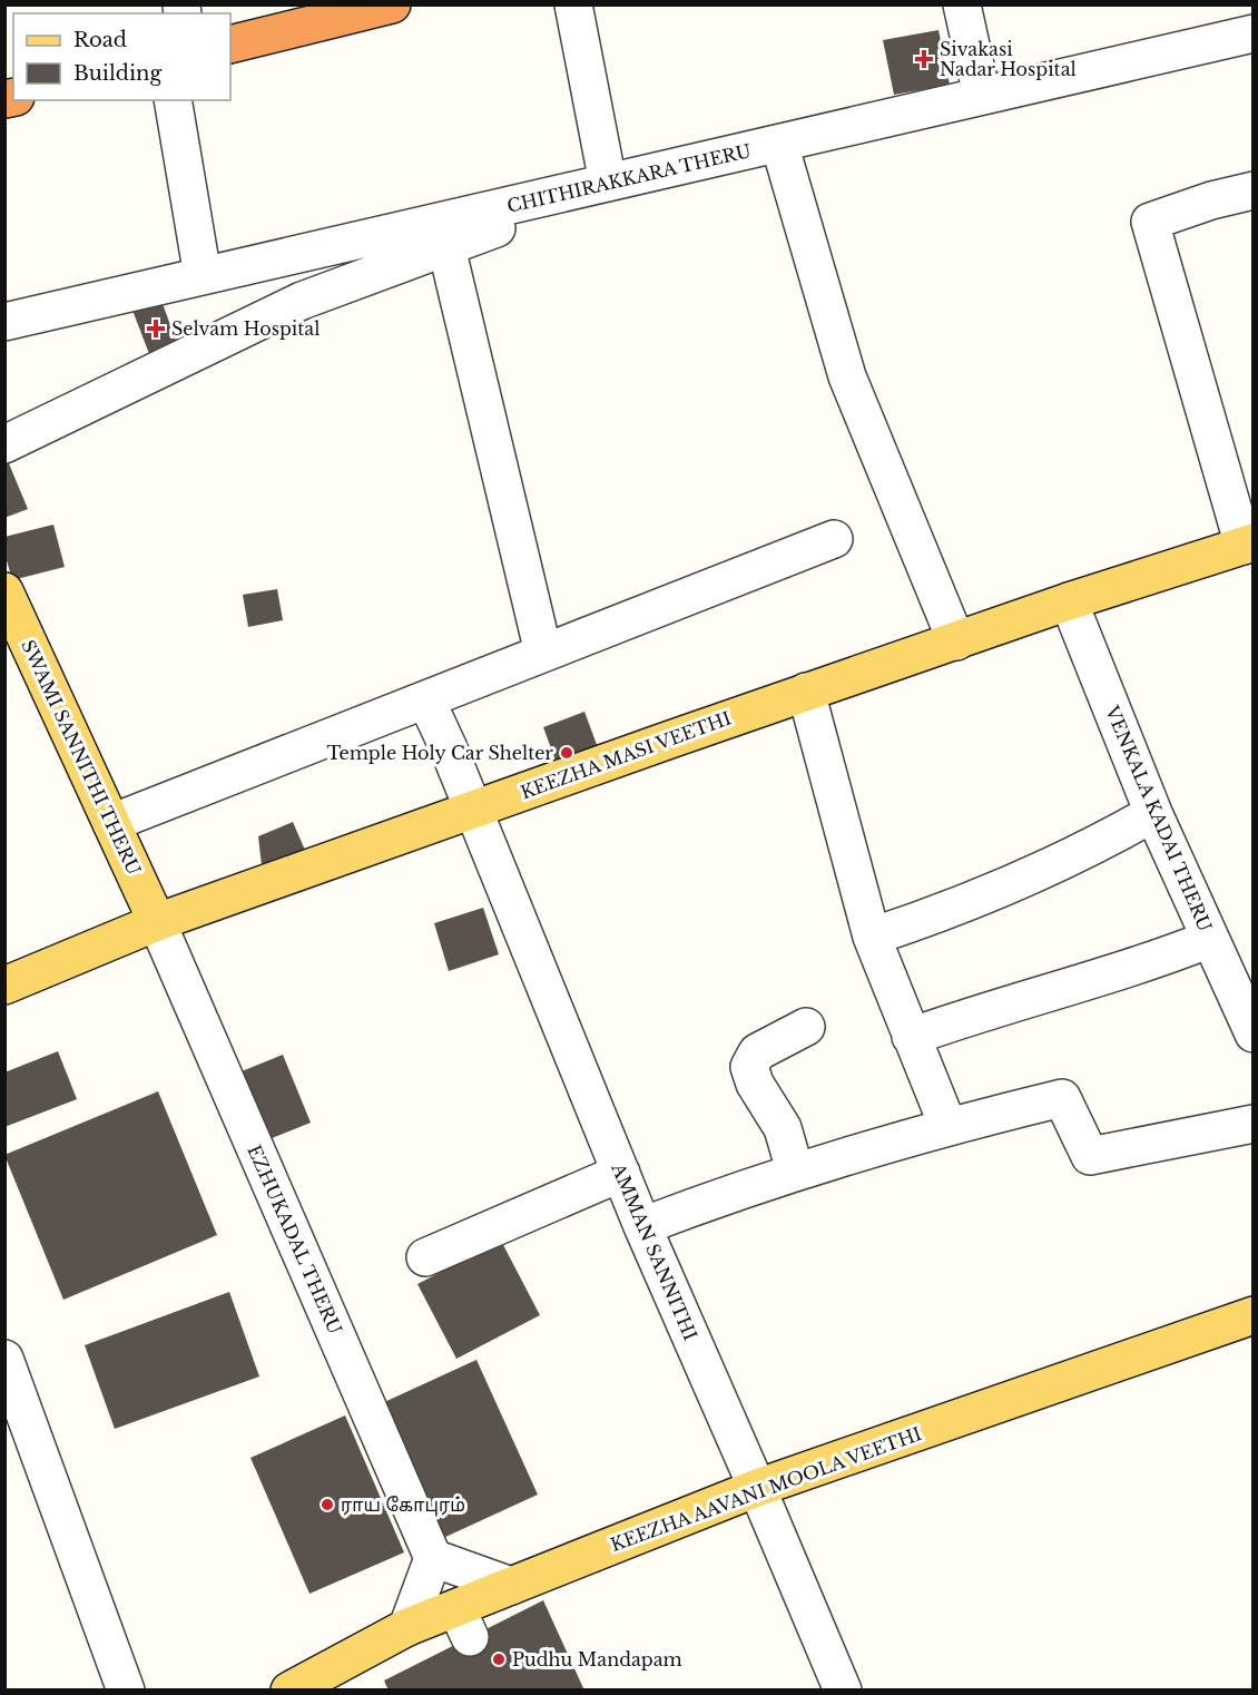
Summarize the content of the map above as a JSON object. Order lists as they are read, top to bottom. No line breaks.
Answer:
{"streets":{"main road":["KEEZHA MASI VEETHI","SWAMI SANNITHI THERU","KEEZHA AAVANI MOOLA VEETHI"],"street":["CHITHIRAKKARA THERU","VENKALA KADAI THERU","EZHUKADAL THERU","AMMAN SANNITHI"]},"crossings":[["KEEZHA MASI VEETHI","SWAMI SANNITHI THERU"],["KEEZHA MASI VEETHI","VENKALA KADAI THERU"],["KEEZHA MASI VEETHI","EZHUKADAL THERU"],["KEEZHA MASI VEETHI","AMMAN SANNITHI"],["SWAMI SANNITHI THERU","EZHUKADAL THERU"],["AMMAN SANNITHI","KEEZHA AAVANI MOOLA VEETHI"]],"places":{"health":["Sivakasi Nadar Hospital","Selvam Hospital"],"other":["Temple Holy Car Shelter","ராய கோபுரம்","Pudhu Mandapam"]},"legend":["Road","Building"]}
